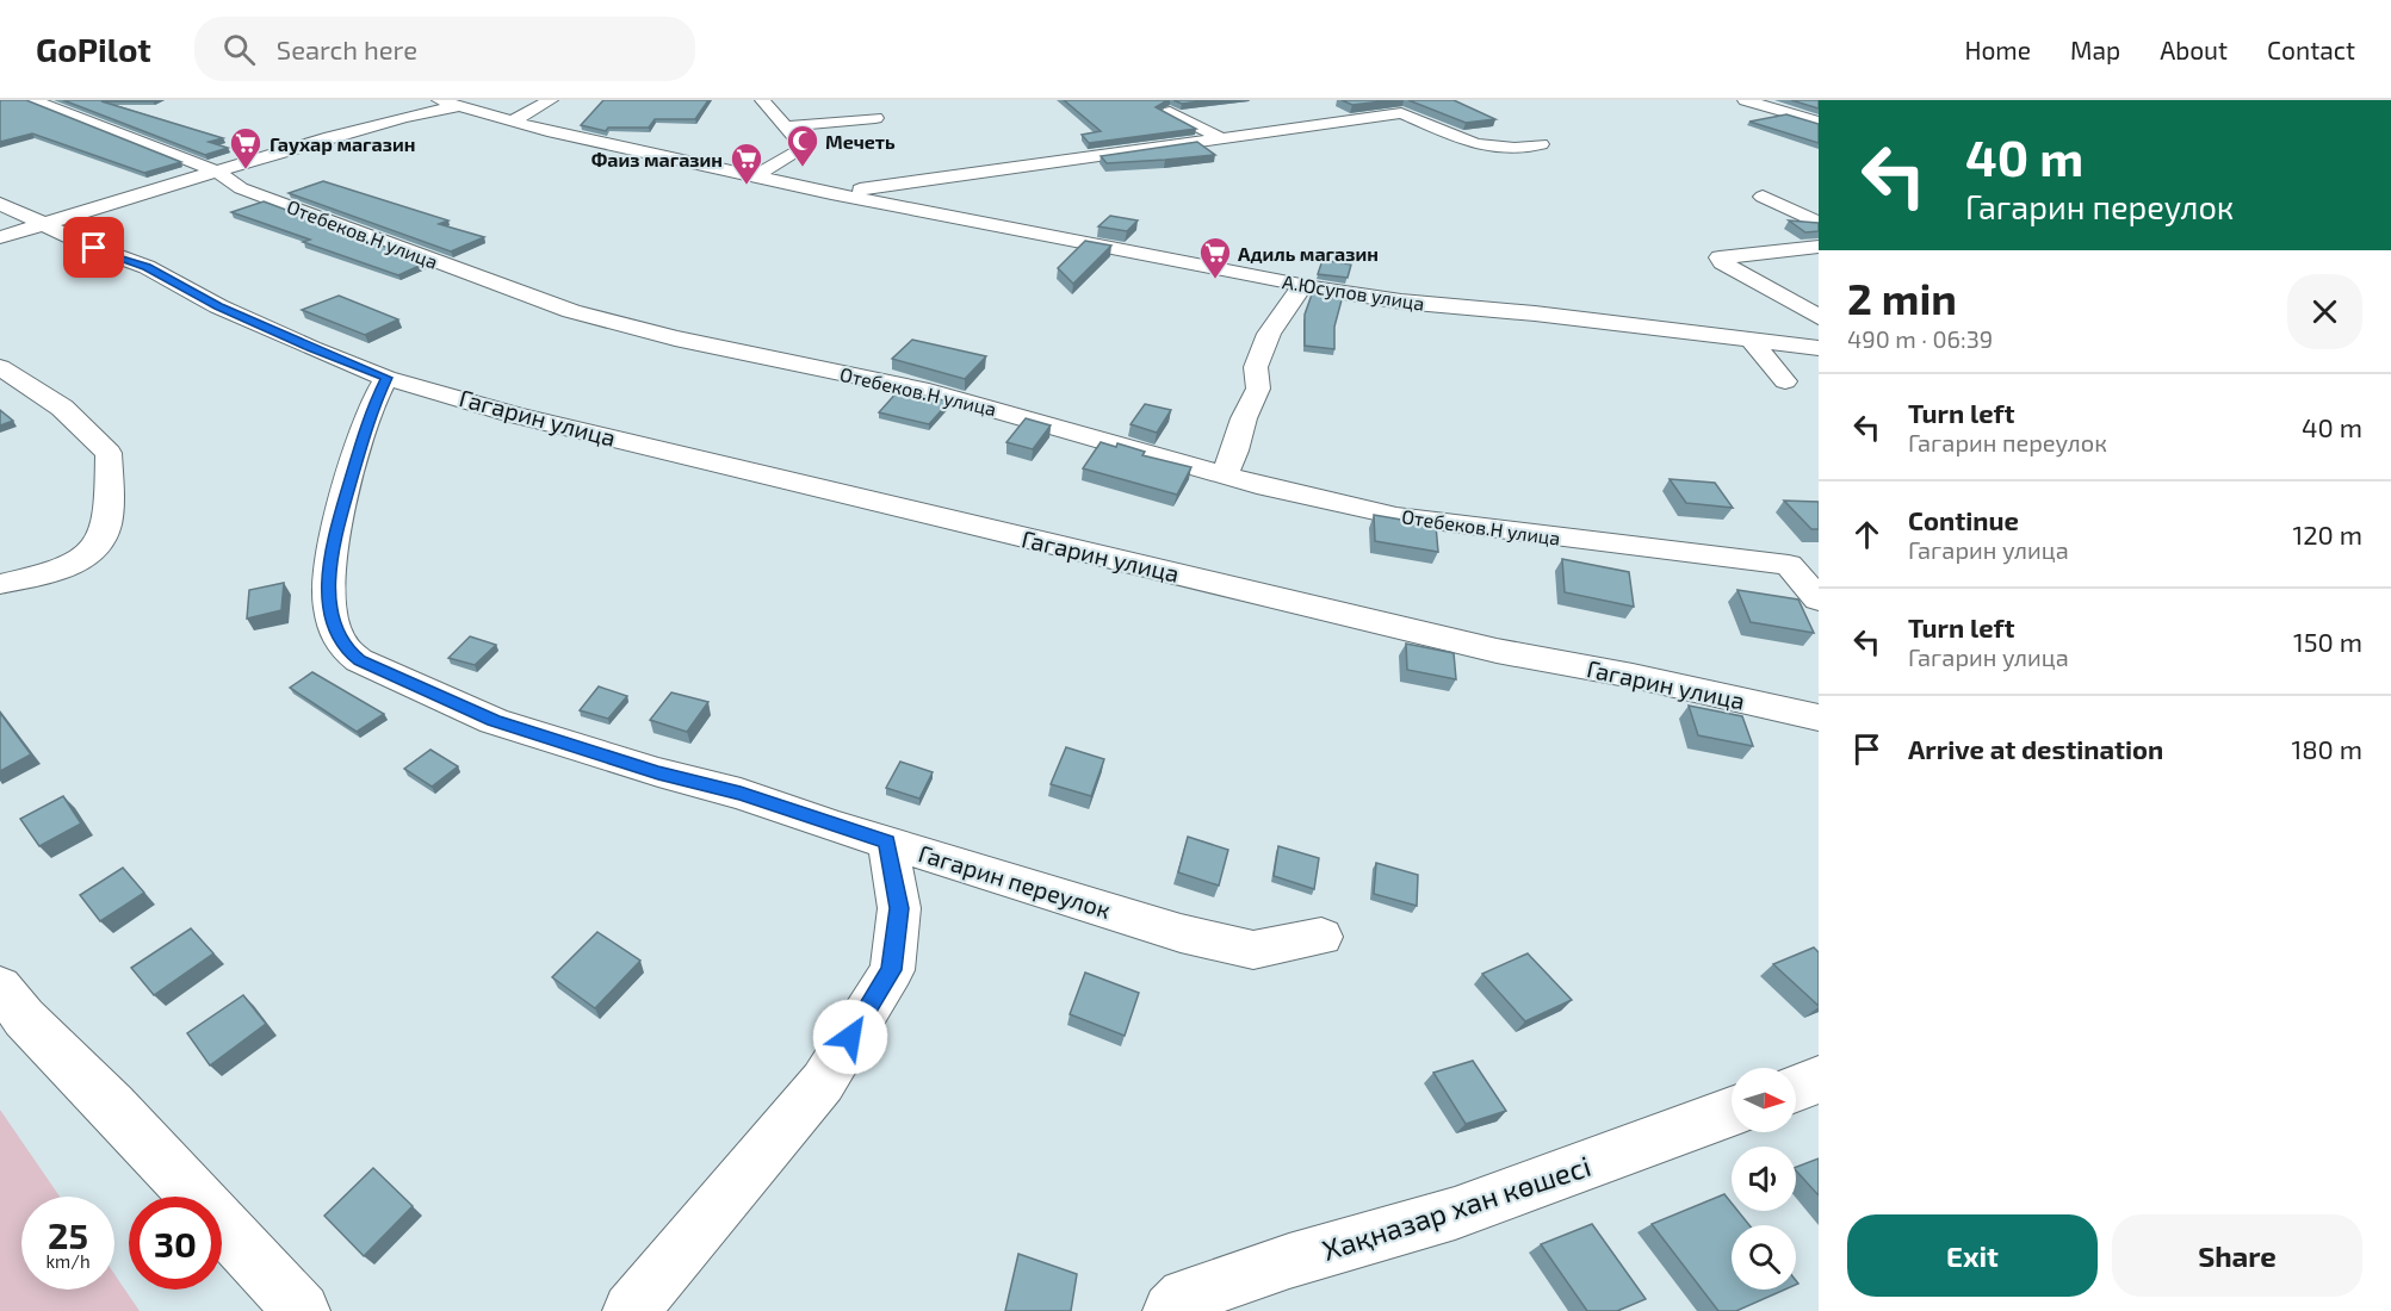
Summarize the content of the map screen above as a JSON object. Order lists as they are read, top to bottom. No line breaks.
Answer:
{"streets":{"street":["Отебеков.Н улица","А.Юсупов улица","Гагарин улица","Гагарин переулок","Хақназар хан көшесі"]},"crossings":[["Гагарин улица","Гагарин переулок"]],"places":{"mosque":["Мечеть"],"supermarket":["Гаухар магазин","Фаиз магазин","Адиль магазин"]},"north":"right","page":{"header":"GoPilot","search":"Search here","nav":["Home","Map","About","Contact"],"turn":["40 m","Гагарин переулок"],"heading":["2 min","490 m · 06:39"],"list":[{"name":"Turn left","note":"Гагарин переулок","value":"40 m"},{"name":"Continue","note":"Гагарин улица","value":"120 m"},{"name":"Turn left","note":"Гагарин улица","value":"150 m"},{"name":"Arrive at destination","value":"180 m"}],"speed":"25 km/h","limit":"30","buttons":["Exit","Share"]}}
